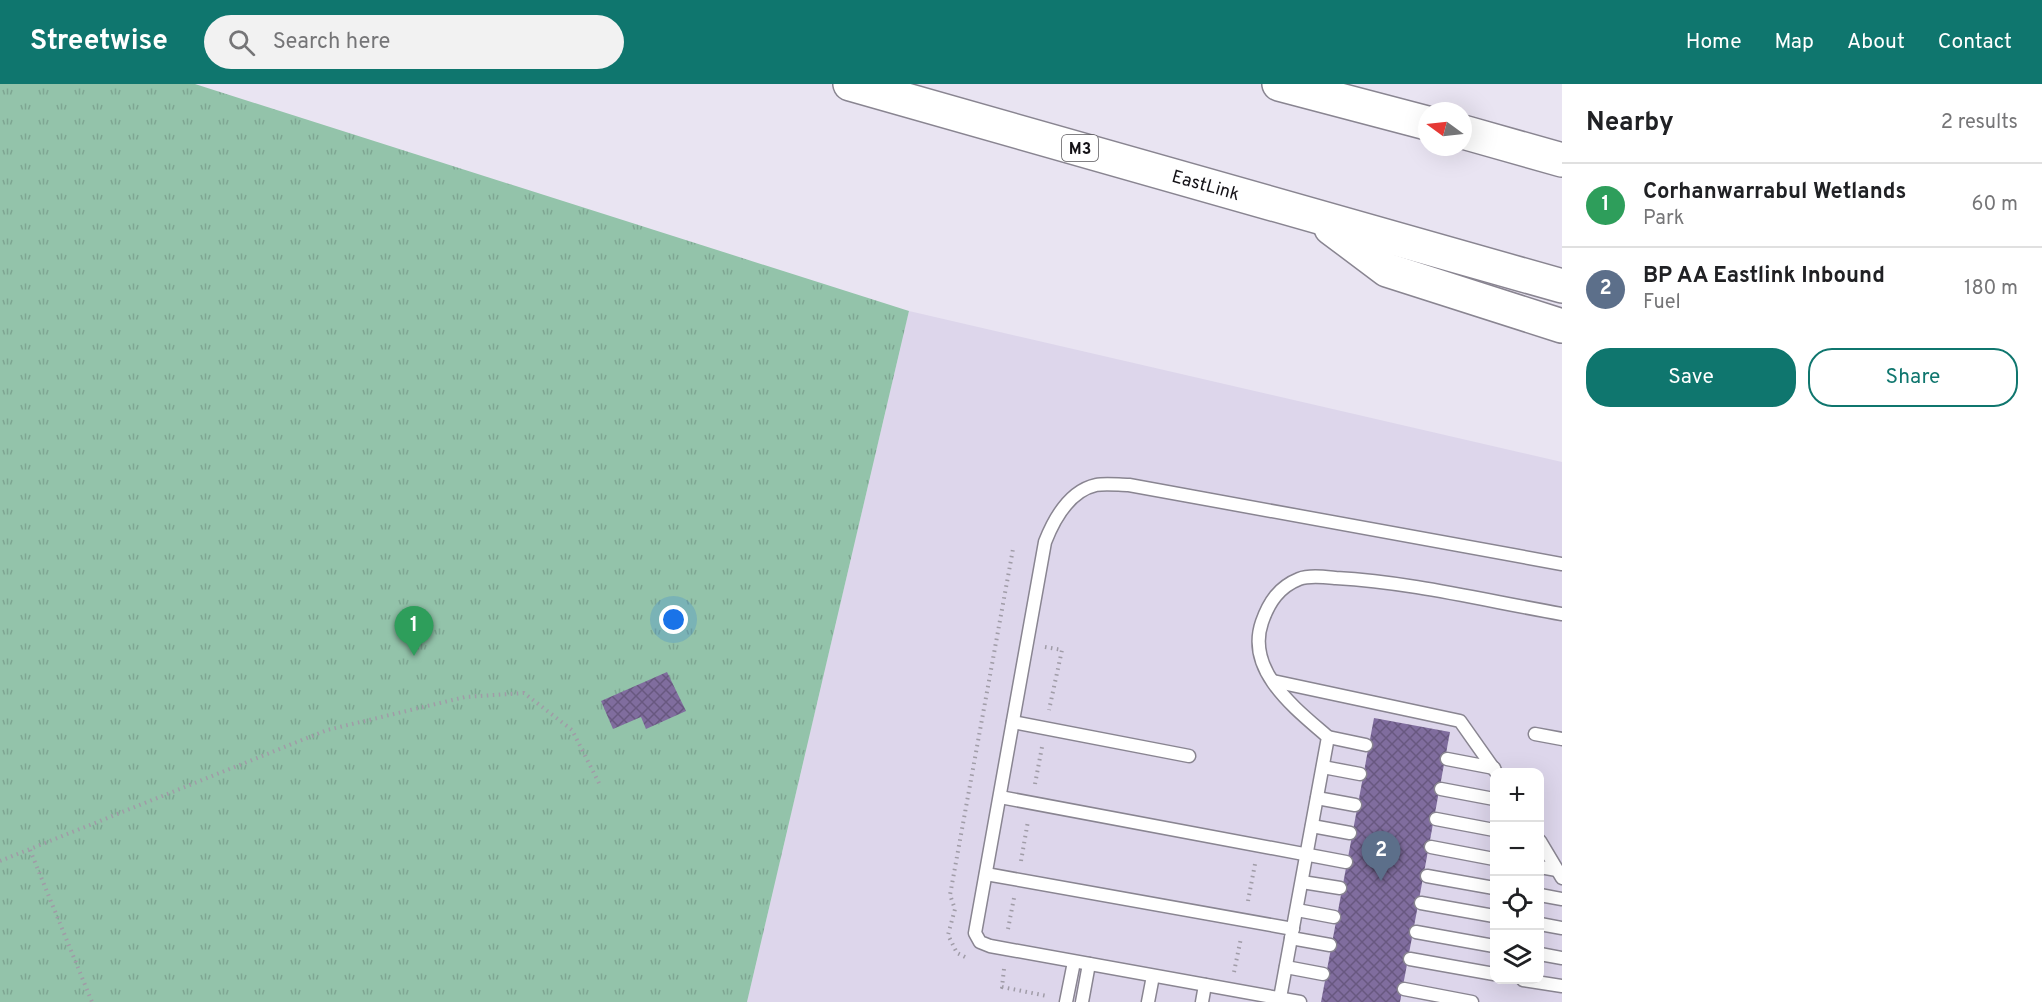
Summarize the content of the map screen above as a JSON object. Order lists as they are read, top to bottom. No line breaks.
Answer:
{"streets":{"highway":["M3","EastLink"]},"north":"left","page":{"header":"Streetwise","search":"Search here","nav":["Home","Map","About","Contact"],"heading":["Nearby","2 results"],"list":[{"mark":"1","name":"Corhanwarrabul Wetlands","note":"Park","value":"60 m"},{"mark":"2","name":"BP AA Eastlink Inbound","note":"Fuel","value":"180 m"}],"buttons":["Save","Share"],"pins":["1","2"],"map_buttons":["+","−"]}}
